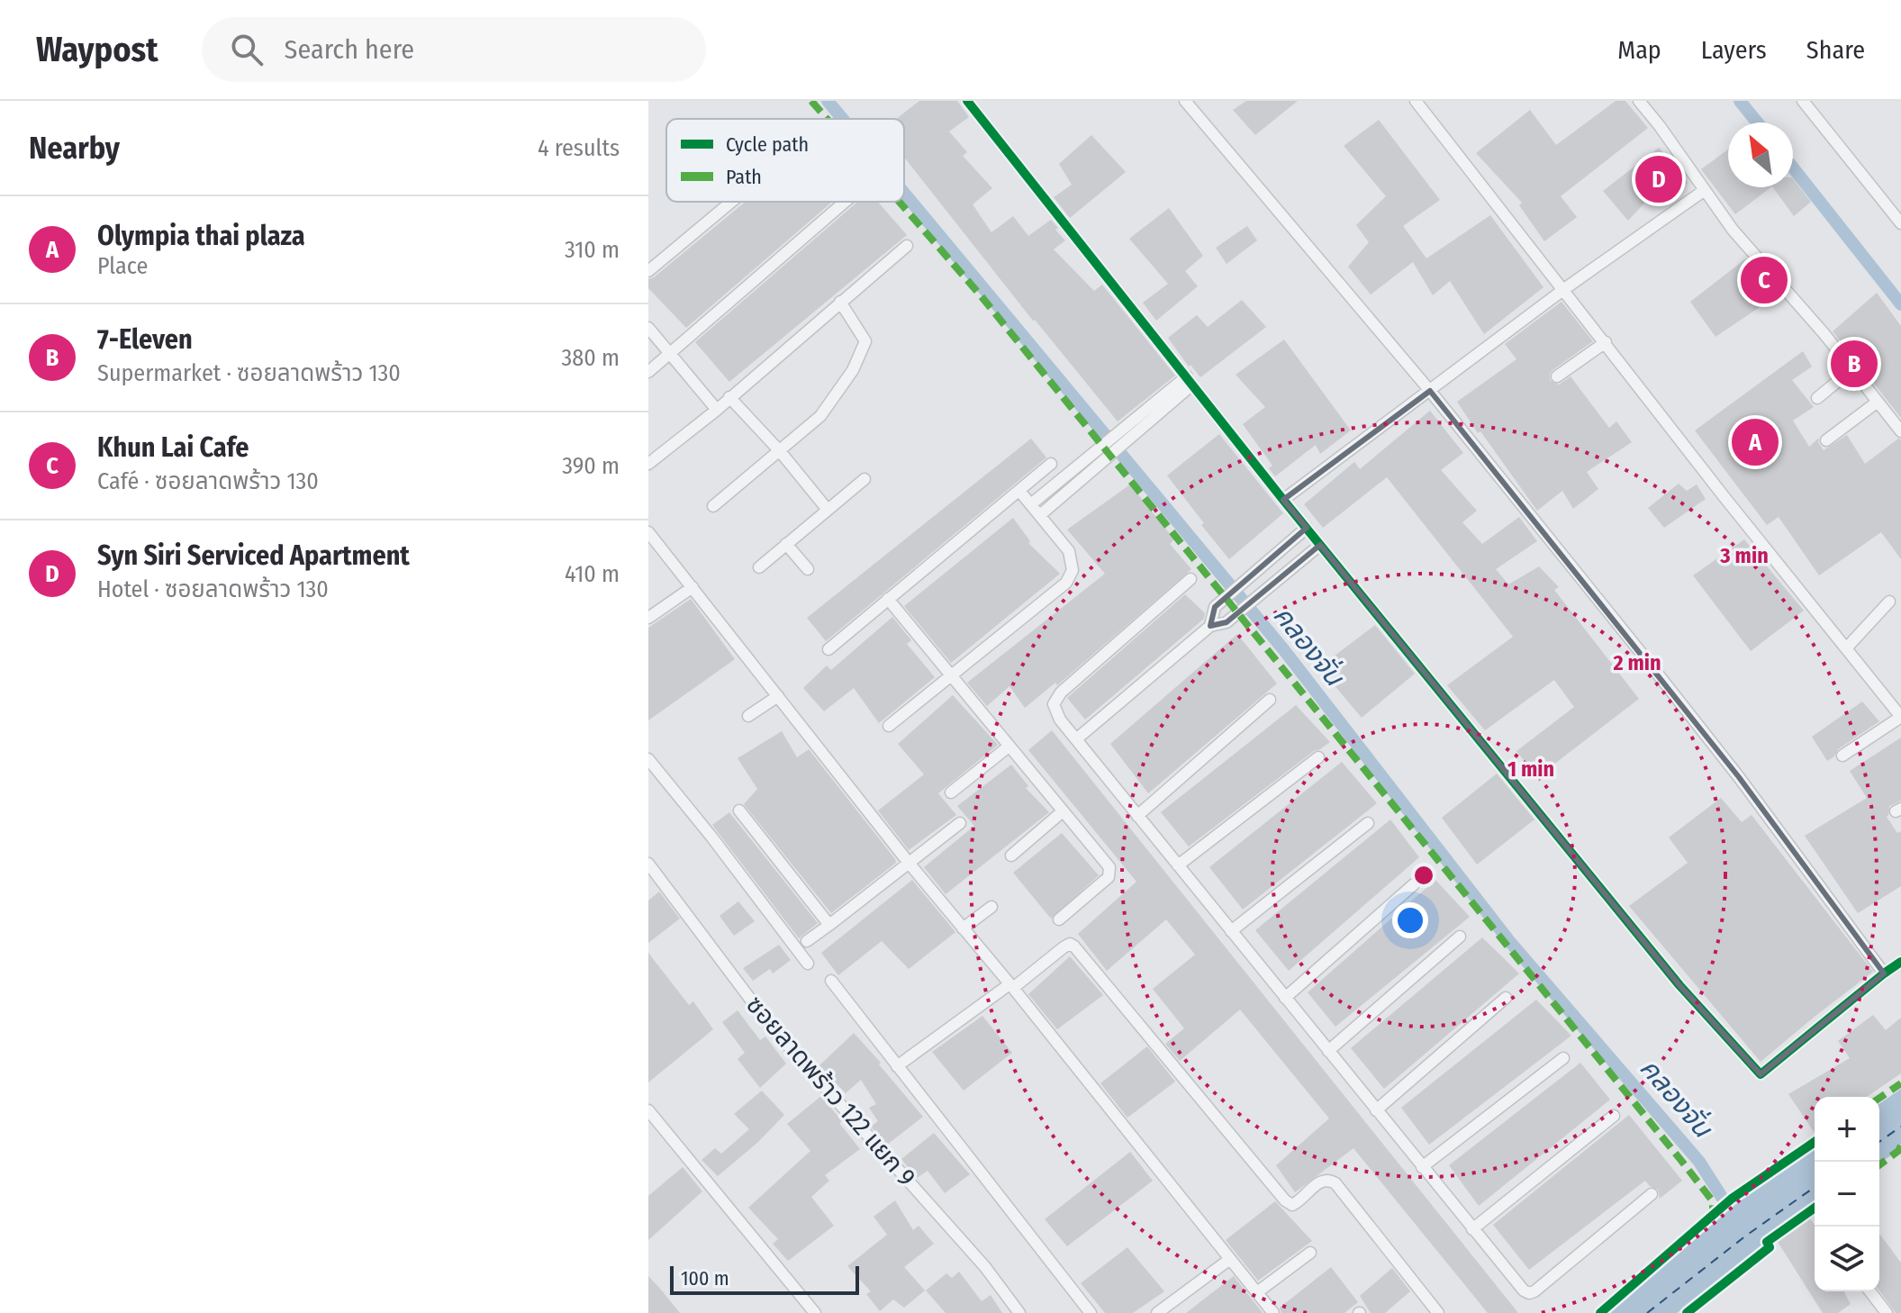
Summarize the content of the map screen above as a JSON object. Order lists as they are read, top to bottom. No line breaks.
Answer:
{"streets":{"street":["ซอยลาดพร้าว 122 แยก 9"]},"water":["คลองจั่น"],"legend":["Cycle path","Path"],"scale_bar":"100 m","north":"top left","page":{"header":"Waypost","search":"Search here","nav":["Map","Layers","Share"],"heading":["Nearby","4 results"],"pins":["D","C","B","A"],"list":[{"mark":"A","name":"Olympia thai plaza","note":"Place","value":"310 m"},{"mark":"B","name":"7-Eleven","note":"Supermarket · ซอยลาดพร้าว 130","value":"380 m"},{"mark":"C","name":"Khun Lai Cafe","note":"Café · ซอยลาดพร้าว 130","value":"390 m"},{"mark":"D","name":"Syn Siri Serviced Apartment","note":"Hotel · ซอยลาดพร้าว 130","value":"410 m"}],"map_buttons":["+","−"],"scale":"100 m"},"rings":["3 min","2 min","1 min"]}
